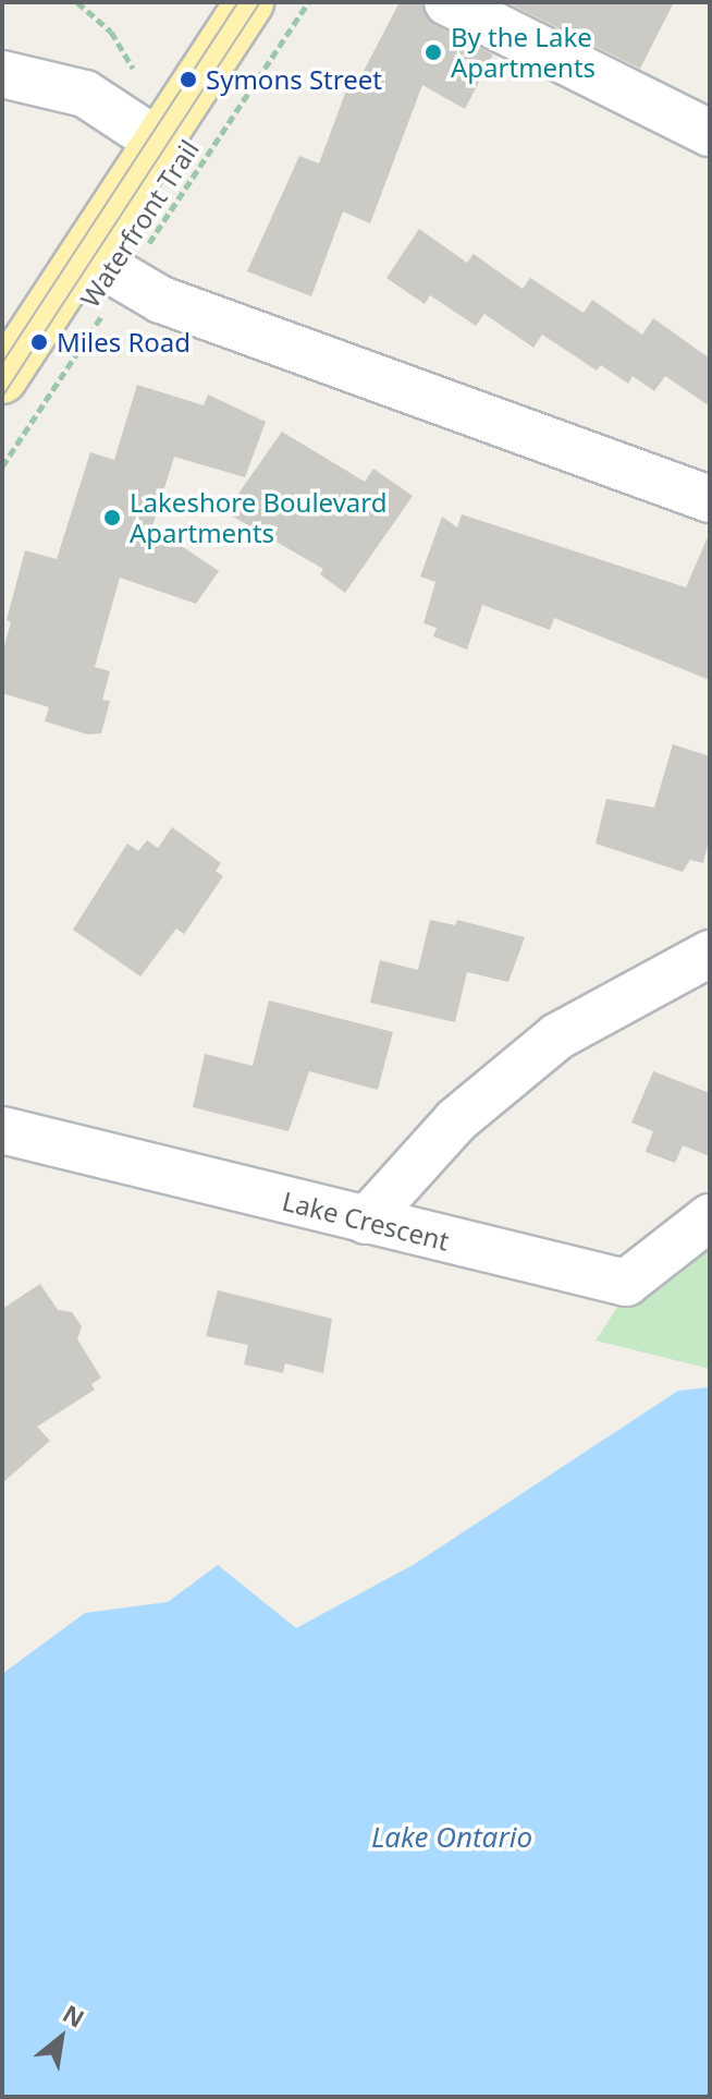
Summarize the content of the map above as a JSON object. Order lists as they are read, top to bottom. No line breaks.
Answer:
{"streets":{"street":["Lake Crescent"],"path":["Waterfront Trail"]},"water":["Lake Ontario"],"places":["By the Lake Apartments","Symons Street","Miles Road","Lakeshore Boulevard Apartments"],"north":"top right"}
